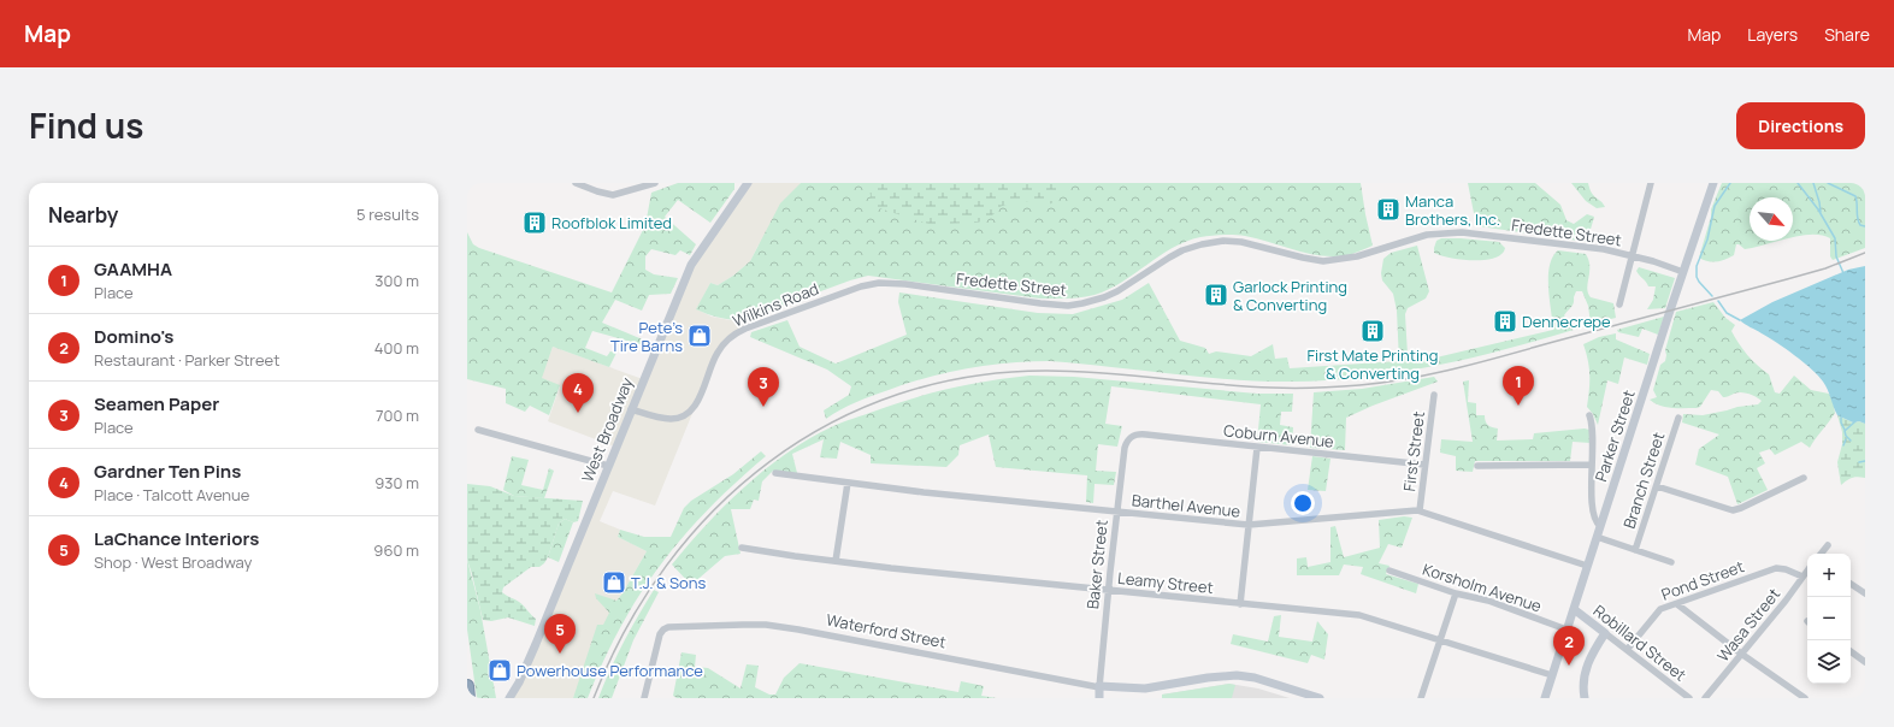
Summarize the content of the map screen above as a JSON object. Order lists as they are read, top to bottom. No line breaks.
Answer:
{"streets":{"main road":["West Broadway","Parker Street","Baker Street","Waterford Street","Robillard Street"],"street":["Fredette Street","Wilkins Road","Coburn Avenue","First Street","Branch Street","Barthel Avenue","Pond Street","Leamy Street","Korsholm Avenue","Wasa Street"]},"crossings":[["Fredette Street","Wilkins Road"],["Fredette Street","Parker Street"],["Wilkins Road","West Broadway"],["Coburn Avenue","First Street"],["Coburn Avenue","Baker Street"],["Parker Street","Barthel Avenue"],["Parker Street","Leamy Street"],["Parker Street","Korsholm Avenue"],["Parker Street","Robillard Street"],["First Street","Barthel Avenue"],["Barthel Avenue","Baker Street"],["Baker Street","Leamy Street"],["Baker Street","Waterford Street"],["Pond Street","Wasa Street"],["Pond Street","Robillard Street"]],"places":{"building":["Manca Brothers, Inc.","Roofblok Limited","Garlock Printing & Converting","Dennecrepe","First Mate Printing & Converting"],"shop":["Pete’s Tire Barns","T.J. & Sons","Powerhouse Performance"]},"north":"bottom right","page":{"header":"Map","nav":["Map","Layers","Share"],"title":"Find us","buttons":"Directions","heading":["Nearby","5 results"],"list":[{"mark":"1","name":"GAAMHA","note":"Place","value":"300 m"},{"mark":"2","name":"Domino's","note":"Restaurant · Parker Street","value":"400 m"},{"mark":"3","name":"Seamen Paper","note":"Place","value":"700 m"},{"mark":"4","name":"Gardner Ten Pins","note":"Place · Talcott Avenue","value":"930 m"},{"mark":"5","name":"LaChance Interiors","note":"Shop · West Broadway","value":"960 m"}],"pins":["1","3","4","5","2"],"map_buttons":["+","−"]}}
